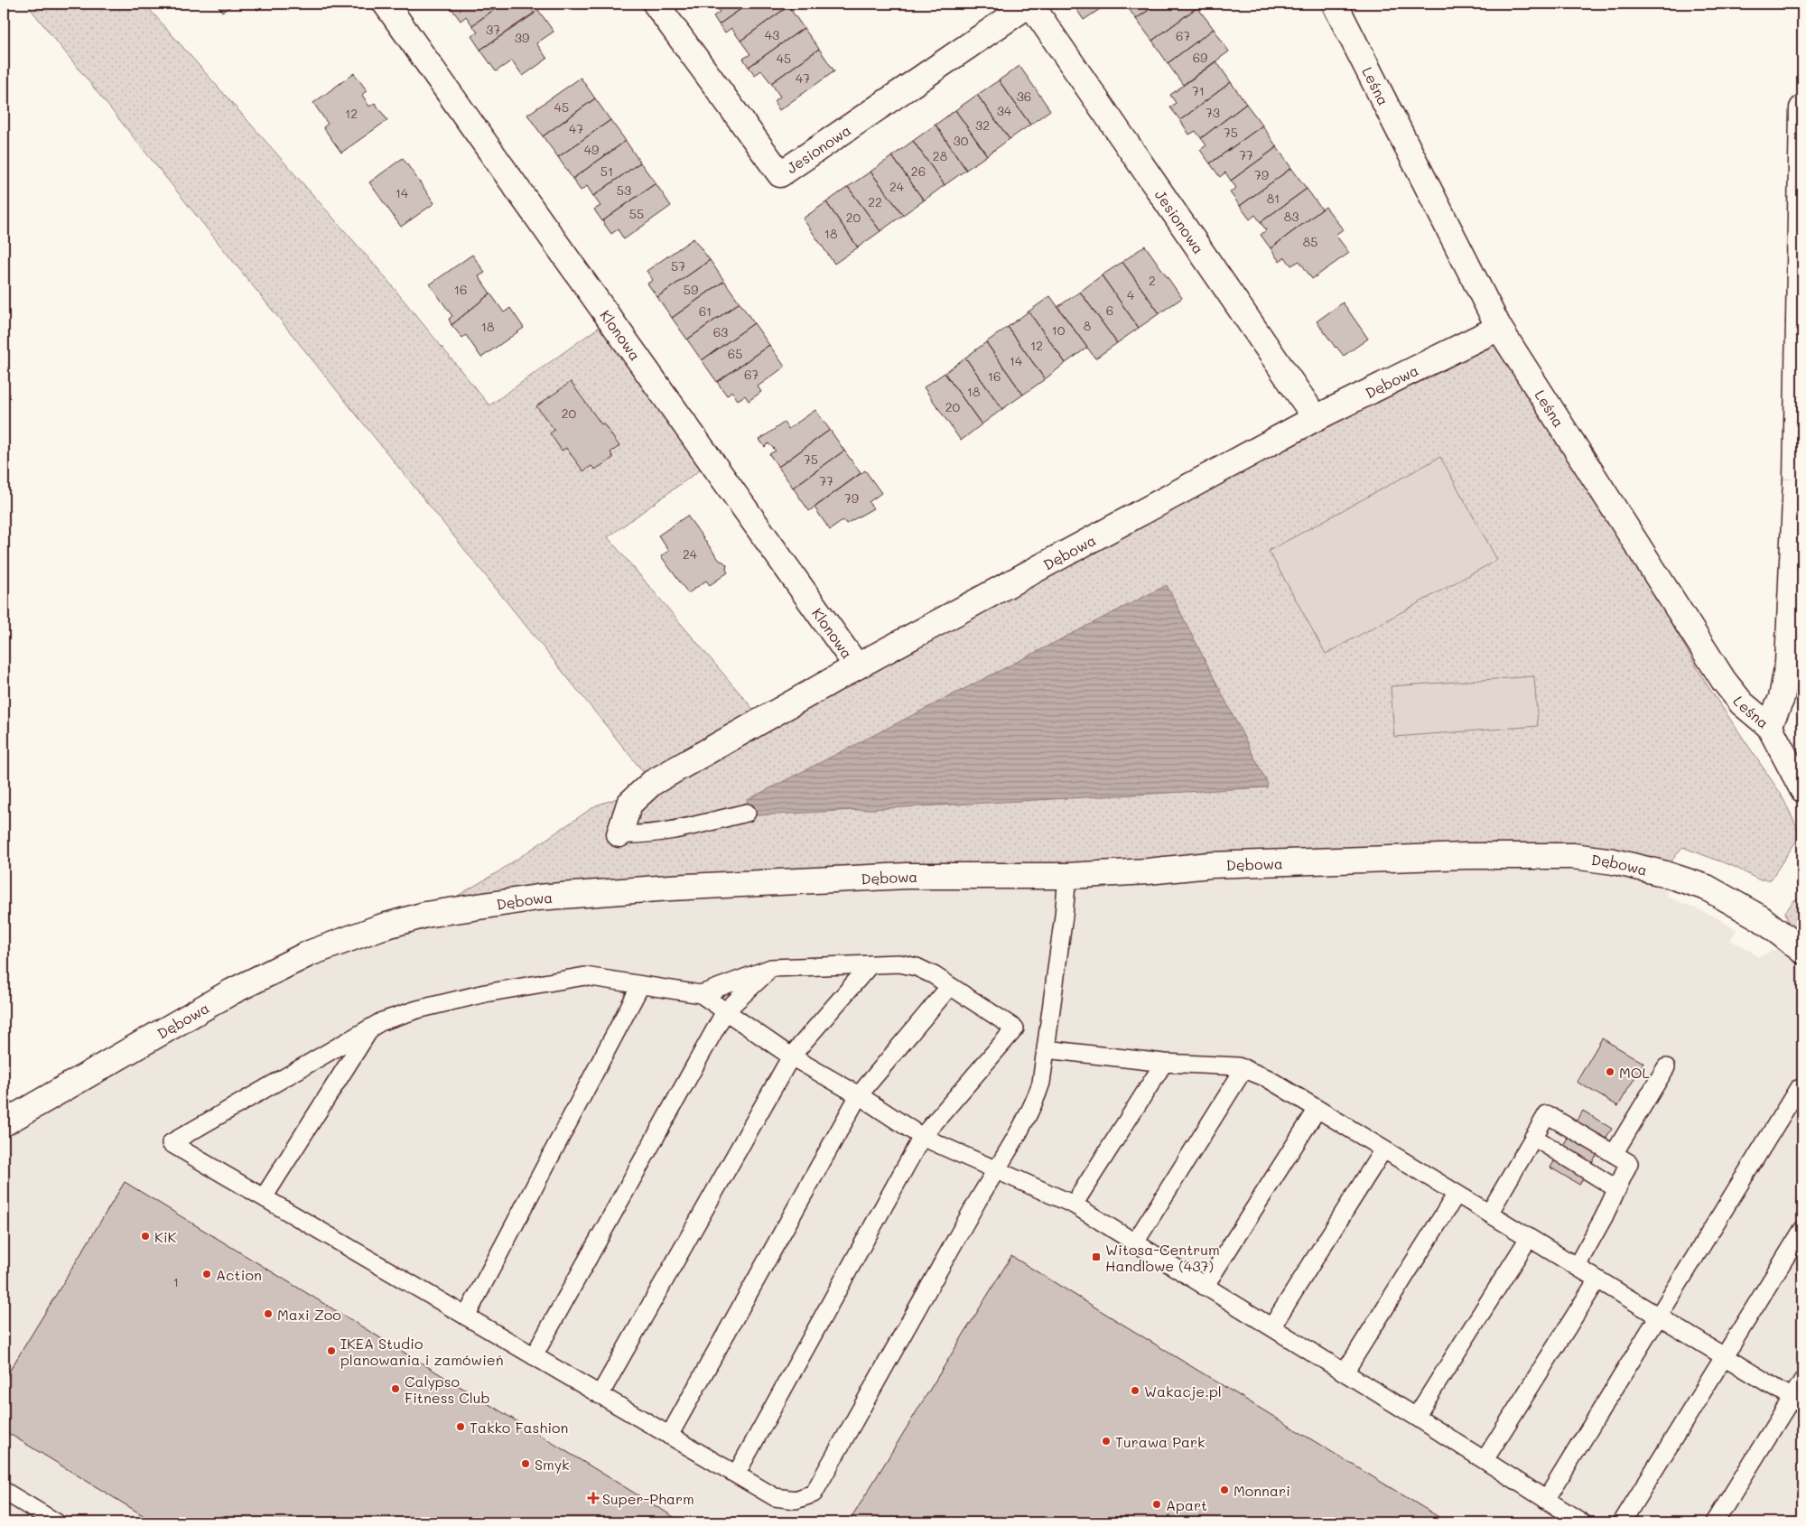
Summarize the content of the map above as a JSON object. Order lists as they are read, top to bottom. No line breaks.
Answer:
{"streets":{"street":["Leśna","Jesionowa","Klonowa","Dębowa"]},"crossings":[["Leśna","Dębowa"],["Jesionowa","Dębowa"],["Klonowa","Dębowa"]],"places":{"other":["MOL","KiK","Action","Maxi Zoo","IKEA Studio planowania i zamówień","Calypso Fitness Club","Wakacje.pl","Takko Fashion","Turawa Park","Smyk","Monnari","Apart"],"transit":["Witosa-Centrum Handlowe (437)"],"health":["Super-Pharm"]},"house_numbers":["37","43","67","39","69","45","47","71","36","45","34","73","12","32","47","75","30","49","77","28","51","26","79","24","53","14","81","22","55","83","20","18","85","57","2","16","59","4","6","61","8","18","10","63","12","65","14","67","16","18","20","20","75","77","79","24","1"]}
